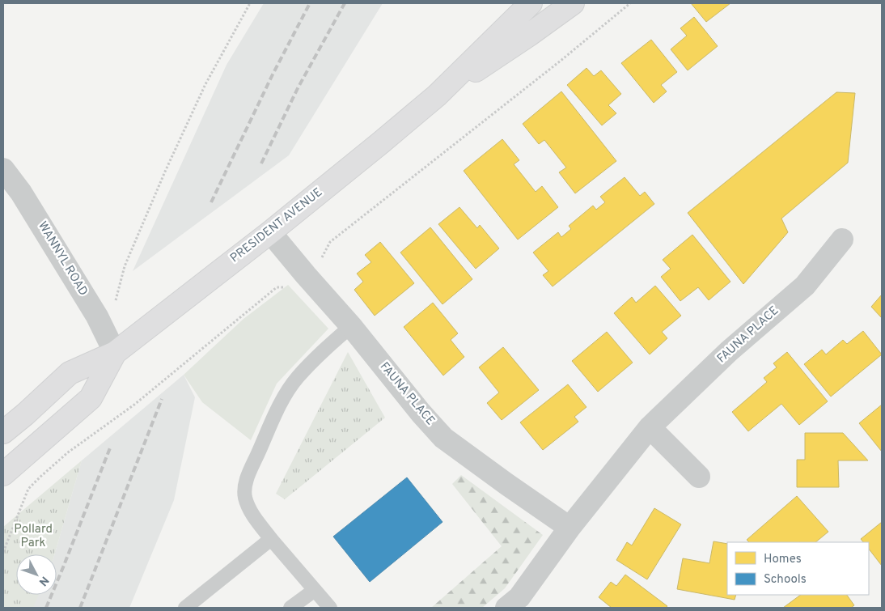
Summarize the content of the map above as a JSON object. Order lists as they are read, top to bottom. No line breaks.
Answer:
{"streets":{"main road":["PRESIDENT AVENUE"],"street":["WANNYL ROAD","FAUNA PLACE"]},"crossings":[["PRESIDENT AVENUE","WANNYL ROAD"],["PRESIDENT AVENUE","FAUNA PLACE"]],"parks":["Pollard Park"],"legend":["Homes","Schools"],"north":"bottom right"}
